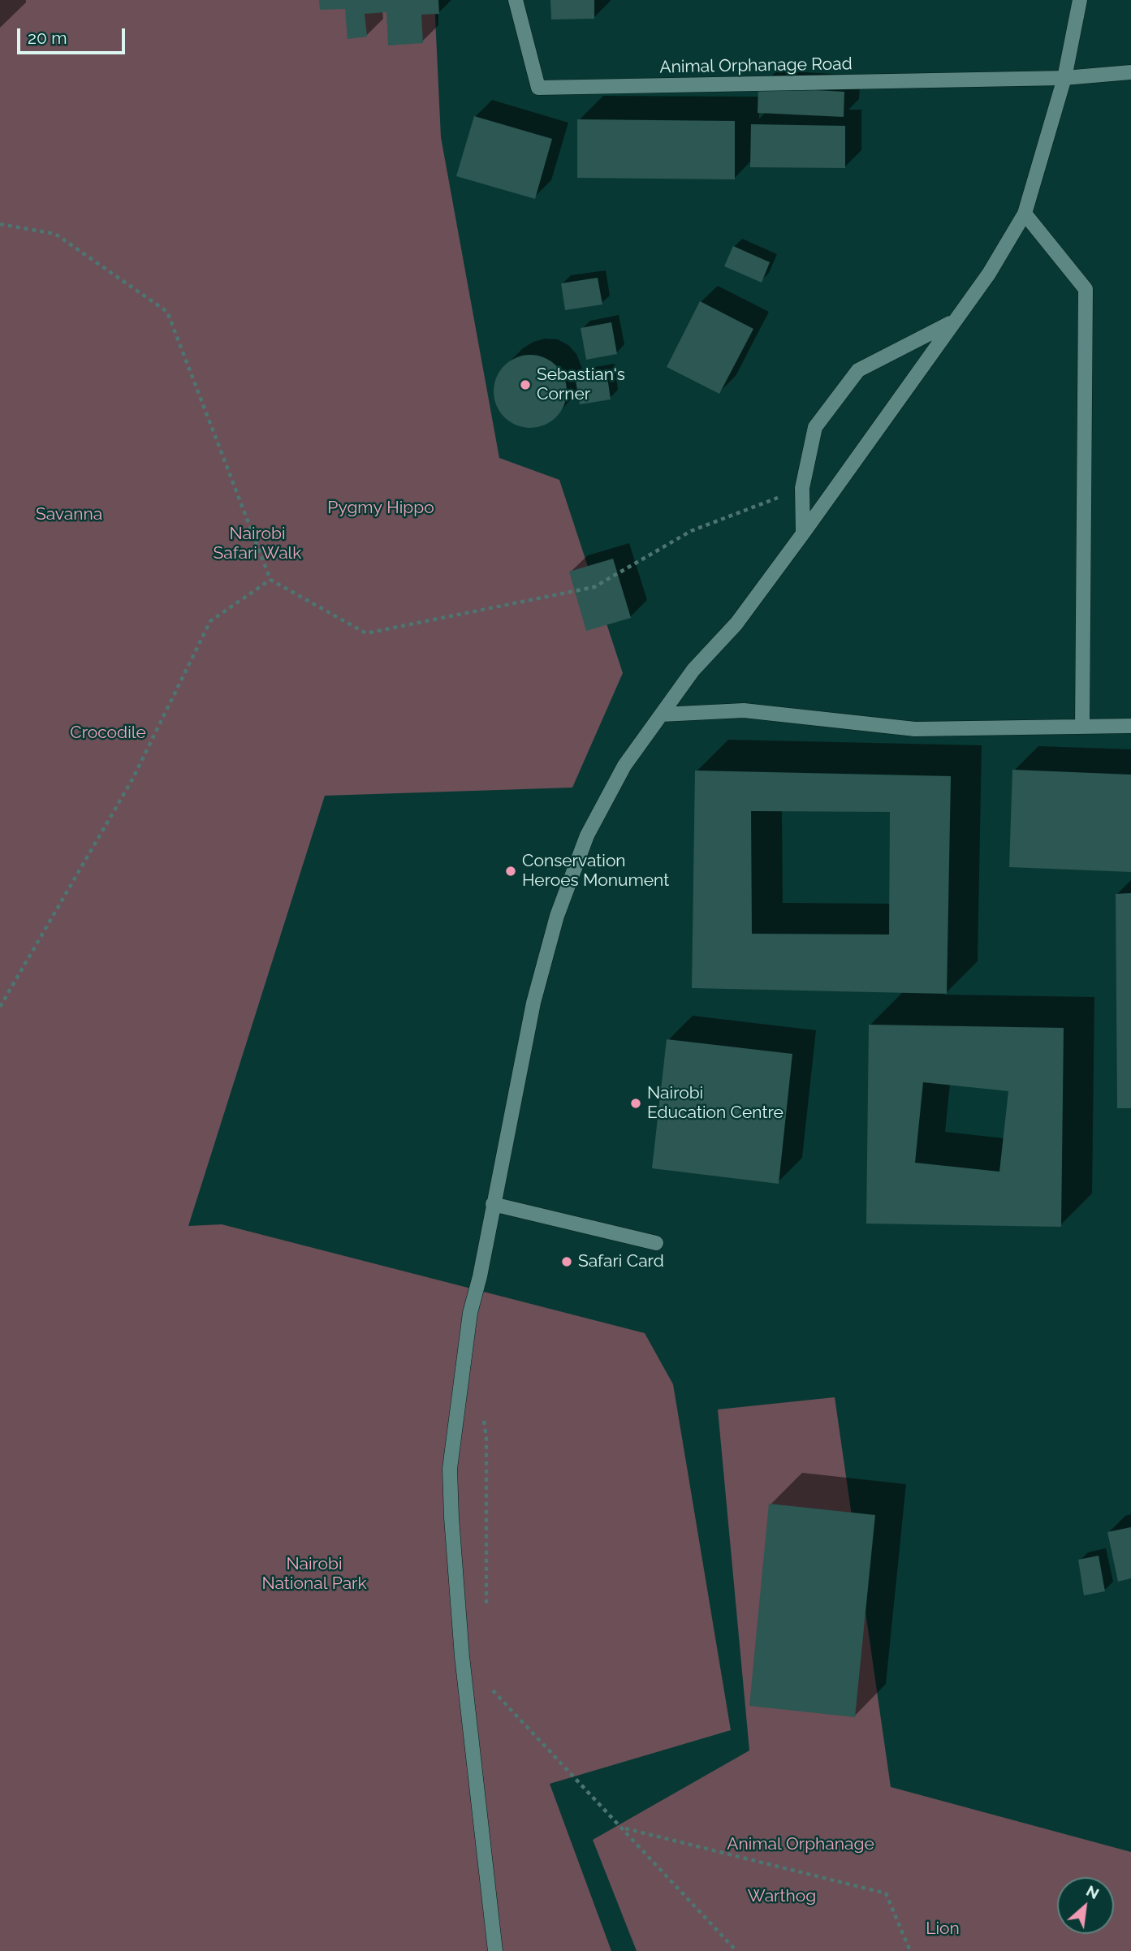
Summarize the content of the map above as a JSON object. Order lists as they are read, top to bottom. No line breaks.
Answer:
{"streets":{"street":["Animal Orphanage Road"]},"parks":["Pygmy Hippo","Savanna","Nairobi Safari Walk","Crocodile","Nairobi National Park","Animal Orphanage","Warthog","Lion"],"places":["Sebastian‘s Corner","Conservation Heroes Monument","Nairobi Education Centre","Safari Card"],"scale_bar":"20 m","north":"top right"}
